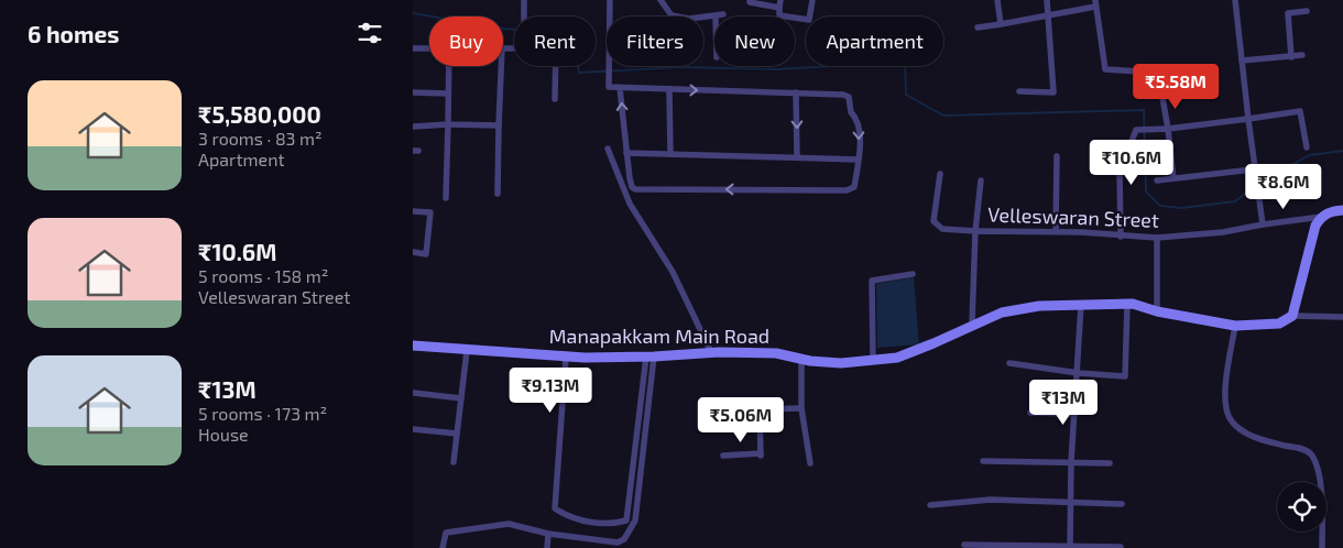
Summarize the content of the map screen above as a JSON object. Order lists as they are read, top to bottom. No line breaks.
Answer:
{"streets":{"main road":["Manapakkam Main Road"],"street":["Velleswaran Street"]},"crossings":[["Velleswaran Street","Manapakkam Main Road"]],"page":{"heading":"6 homes","chip":["Buy","Rent","Filters","New","Apartment"],"price":["₹5.58M","₹10.6M","₹8.6M","₹9.13M","₹13M","₹5.06M"],"list":[{"name":"₹5,580,000","note":"3 rooms · 83 m² · Apartment"},{"name":"₹10.6M","note":"5 rooms · 158 m² · Velleswaran Street"},{"name":"₹13M","note":"5 rooms · 173 m² · House"}]}}
